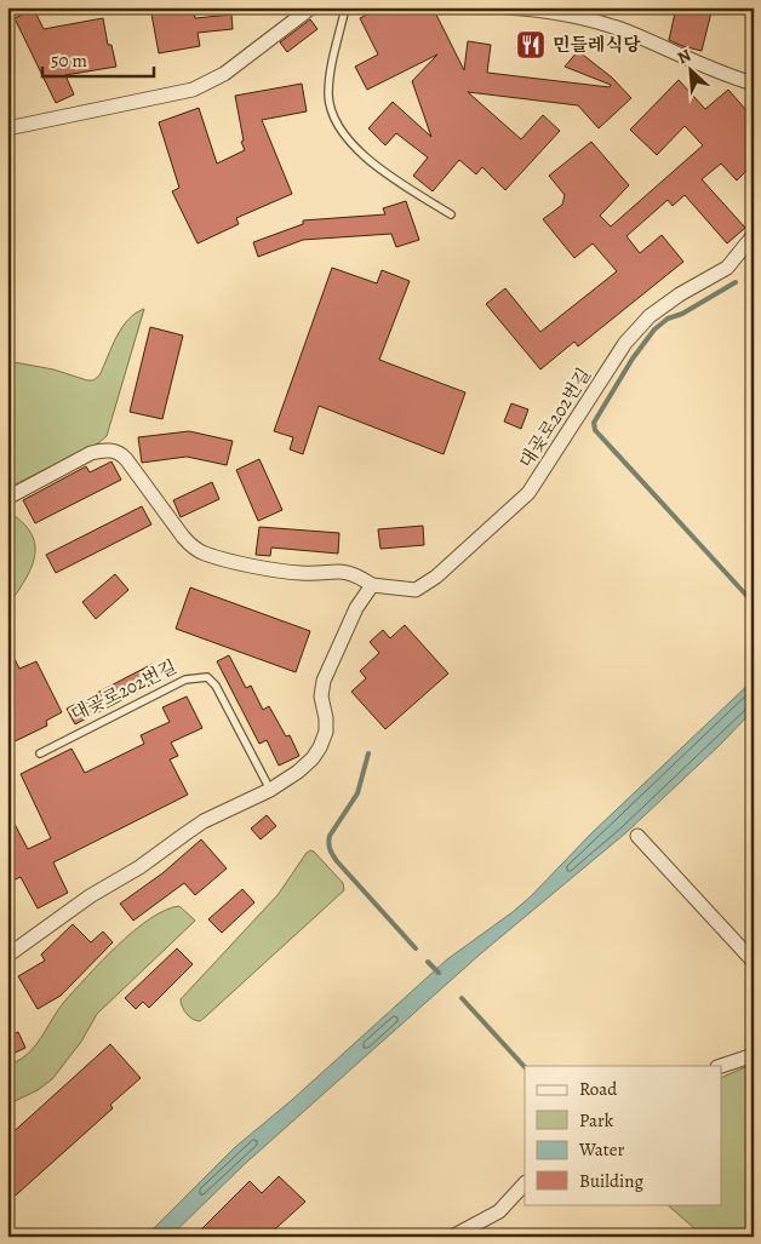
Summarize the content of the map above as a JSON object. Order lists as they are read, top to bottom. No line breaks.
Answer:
{"streets":{"street":["대곶로202번길"]},"places":{"restaurant":["민들레식당"]},"legend":["Road","Park","Water","Building"],"scale_bar":"50 m","north":"top left"}
